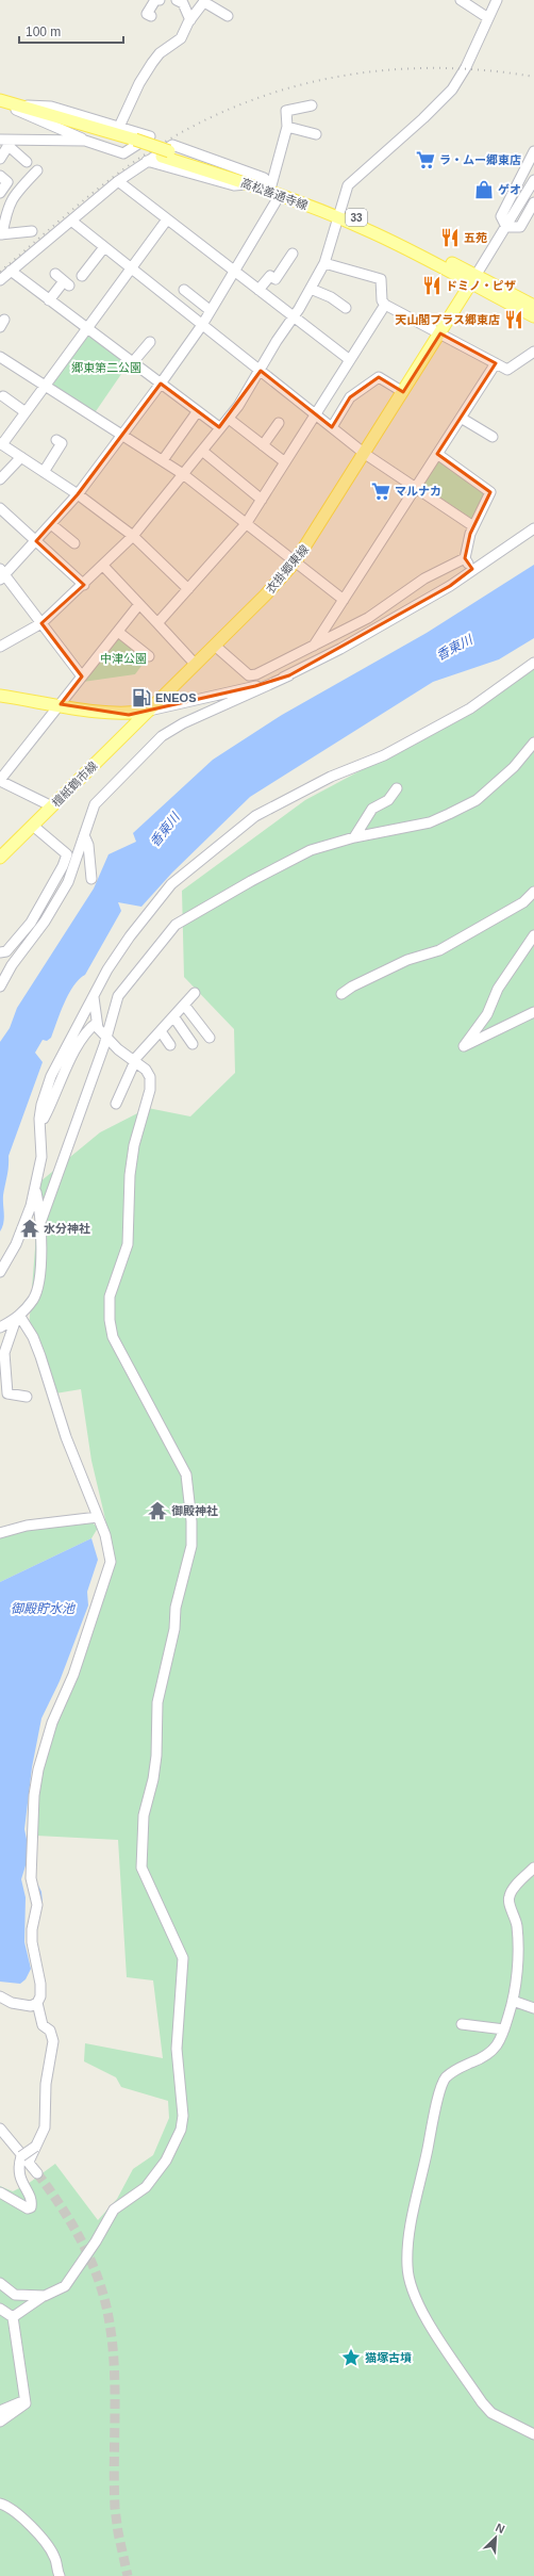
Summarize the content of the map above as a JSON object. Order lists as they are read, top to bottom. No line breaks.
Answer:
{"streets":{"main road":["高松善通寺線","33","衣掛郷東線","檀紙鶴市線"]},"crossings":[["高松善通寺線","衣掛郷東線"],["衣掛郷東線","檀紙鶴市線"]],"water":["香東川","御殿貯水池"],"parks":["郷東第二公園","中津公園"],"places":{"supermarket":["ラ・ムー郷東店","マルナカ"],"shop":["ゲオ"],"restaurant":["五苑","ドミノ・ピザ","天山閣プラス郷東店"],"fuel station":["ENEOS"],"temple":["水分神社","御殿神社"],"place":["猫塚古墳"]},"scale_bar":"100 m","north":"top right"}
